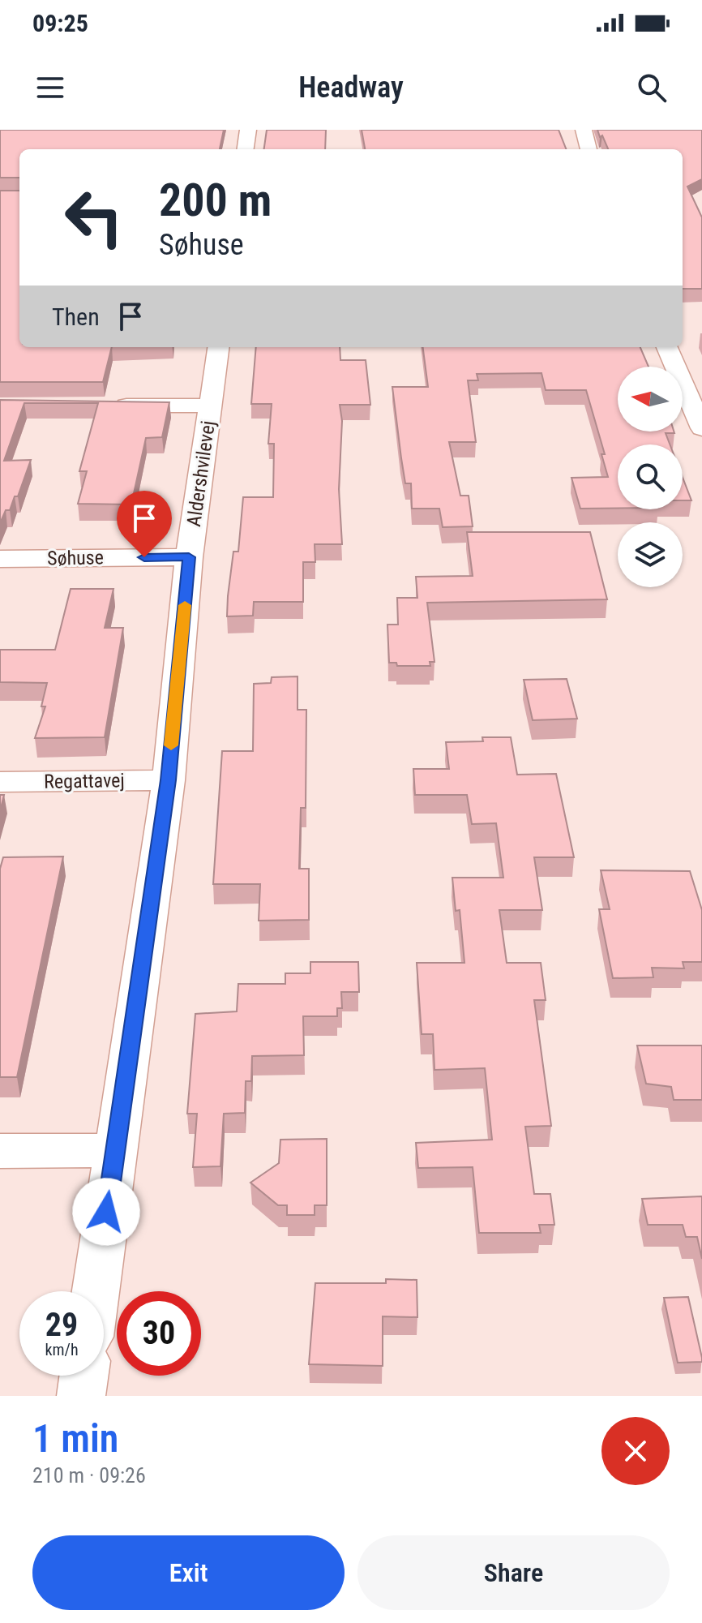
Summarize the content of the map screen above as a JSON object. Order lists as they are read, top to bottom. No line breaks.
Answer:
{"streets":{"street":["Aldershvilevej","Søhuse","Regattavej"]},"crossings":[["Aldershvilevej","Søhuse"],["Aldershvilevej","Regattavej"]],"north":"left","page":{"status":"09:25","header":"Headway","turn":["200 m","Søhuse"],"then":"Then","speed":"29 km/h","limit":"30","heading":["1 min","210 m · 09:26"],"buttons":["Exit","Share"]}}
